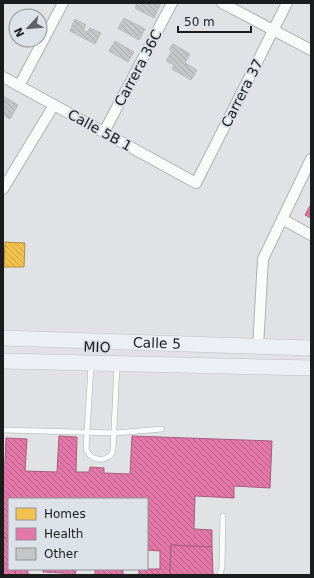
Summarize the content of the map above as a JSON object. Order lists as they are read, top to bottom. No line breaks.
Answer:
{"streets":{"main road":["Calle 5"],"street":["Carrera 36C","Carrera 37","Calle 5B 1"],"lane":["MIO"]},"crossings":[["Carrera 36C","Calle 5B 1"],["Carrera 37","Calle 5B 1"]],"legend":["Homes","Health","Other"],"scale_bar":"50 m","north":"bottom left"}
